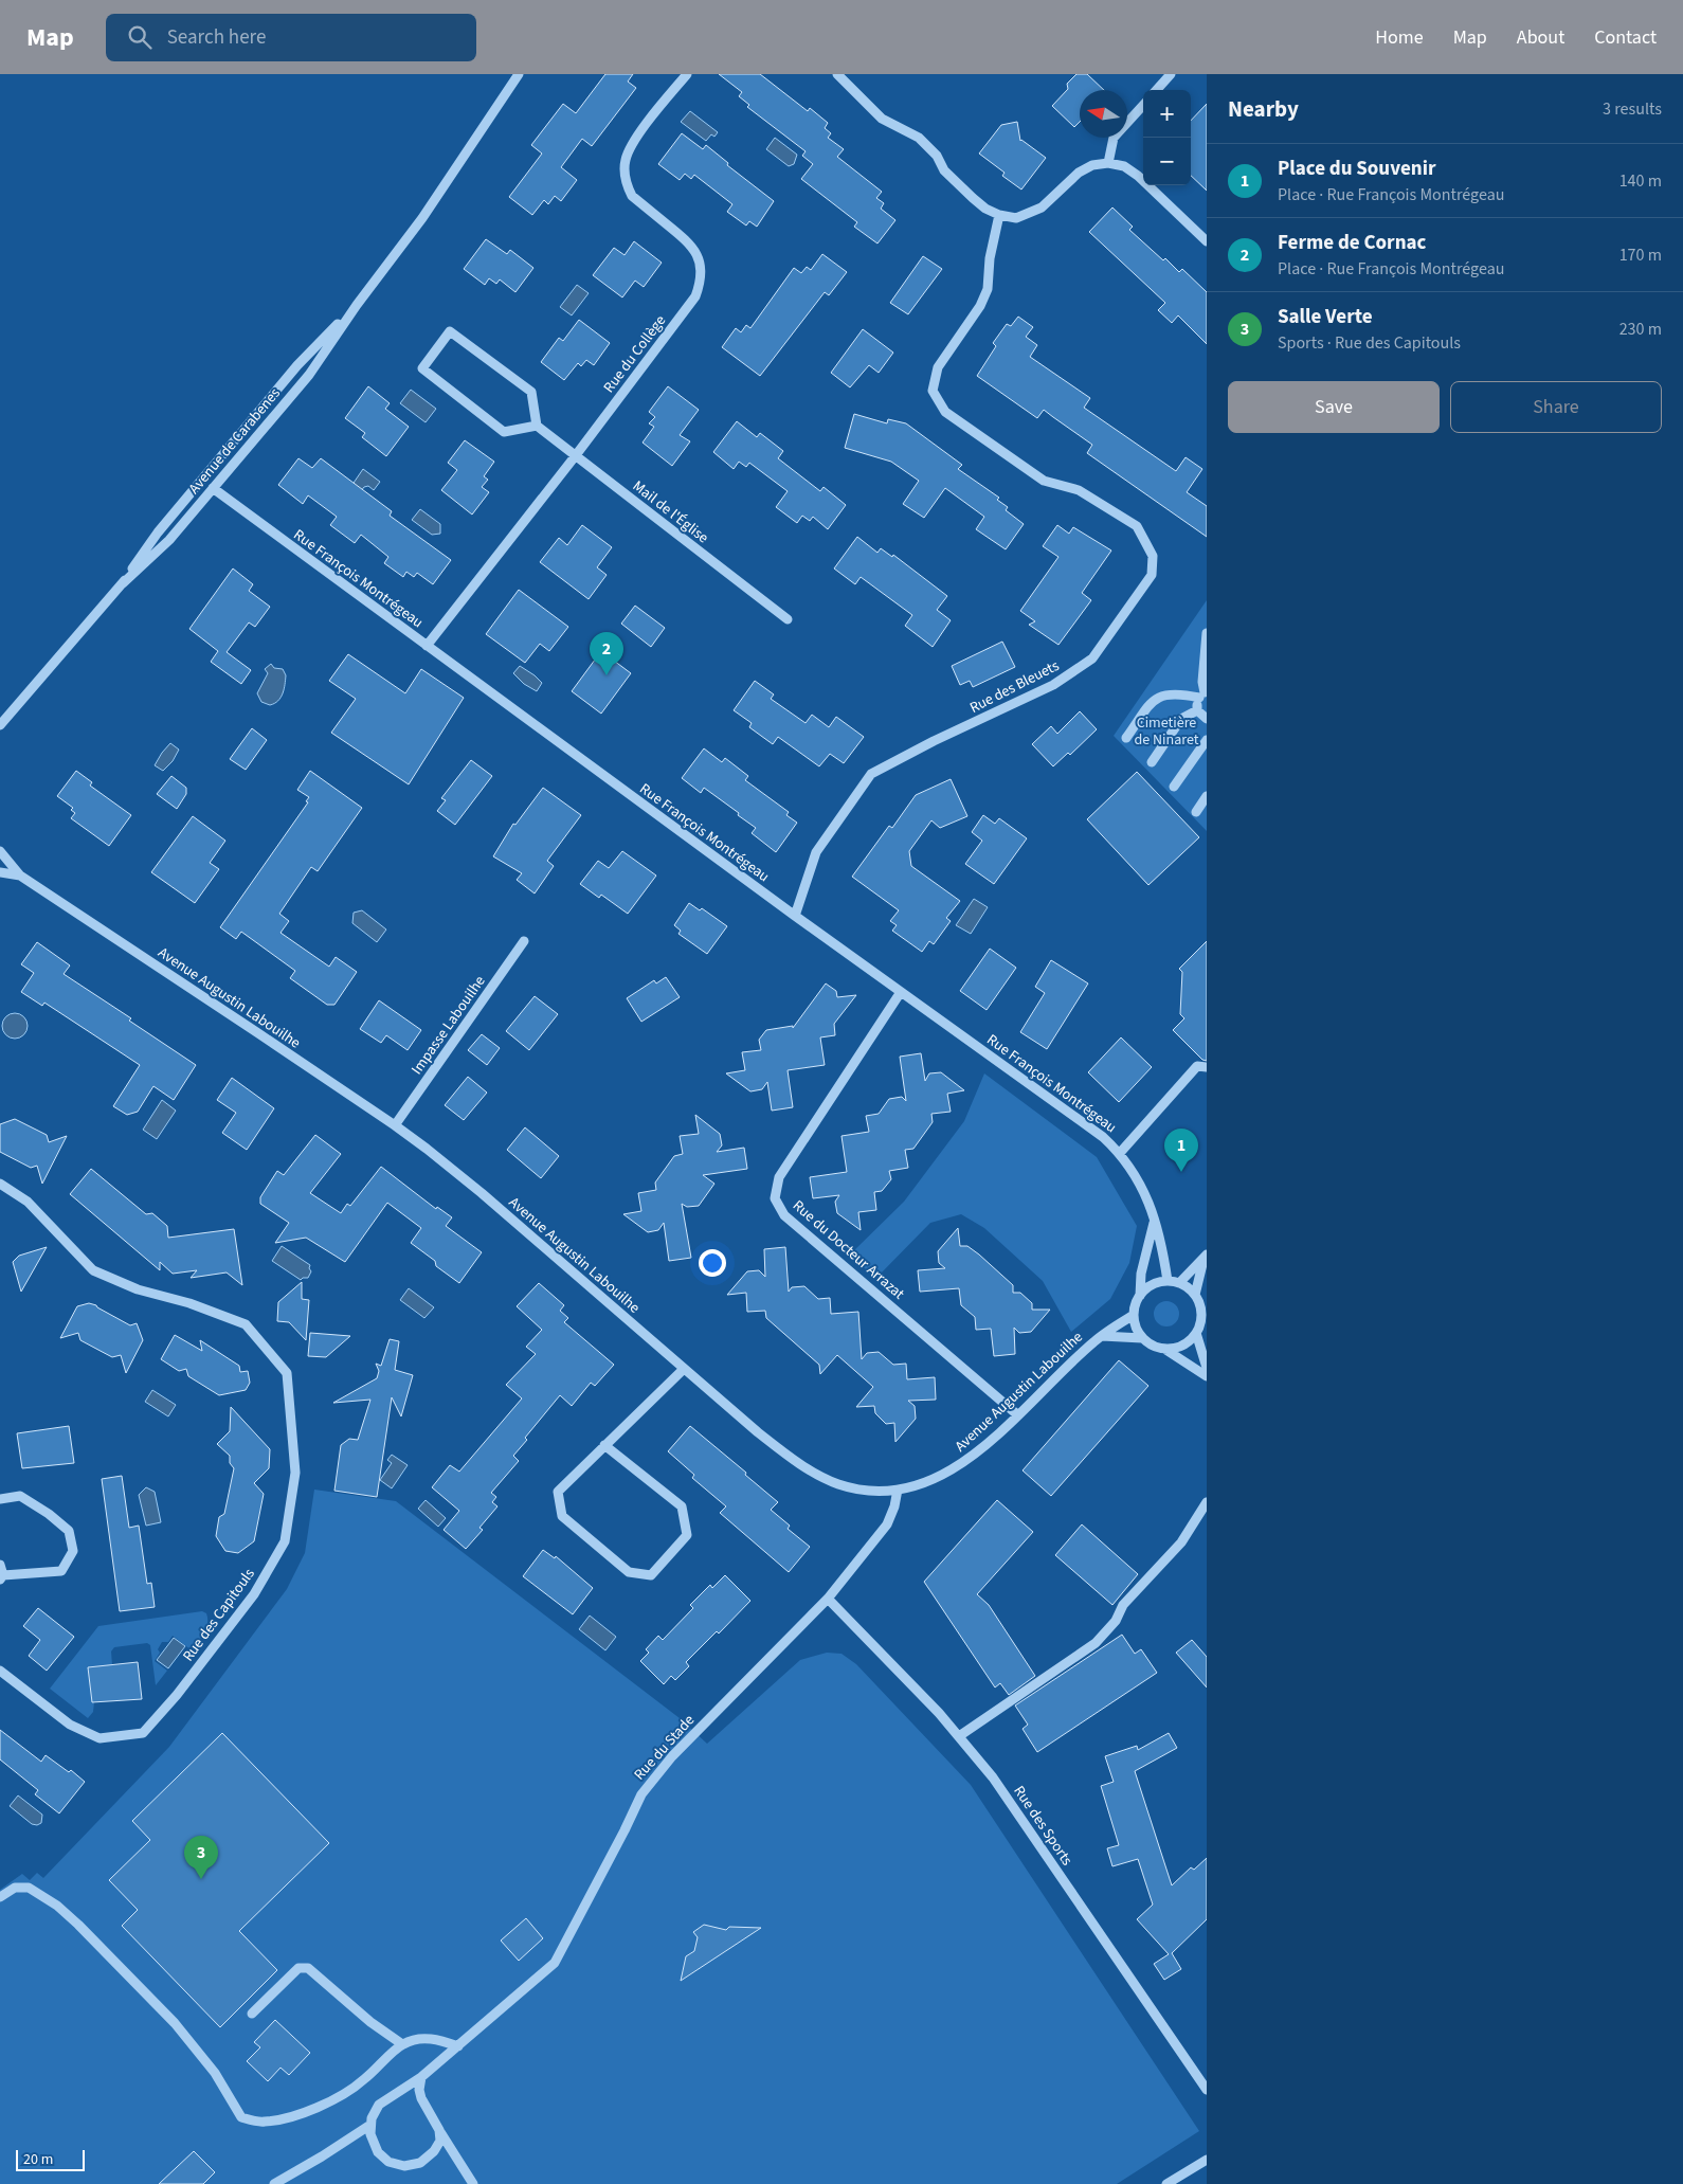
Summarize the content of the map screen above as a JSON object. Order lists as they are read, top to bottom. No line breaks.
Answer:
{"streets":{"street":["Rue du Collège","Avenue de Carabenes","Mail de l'Église","Rue François Montrégeau","Rue des Bleuets","Avenue Augustin Labouilhe","Impasse Labouilhe","Rue du Docteur Arrazat","Rue des Capitouls","Rue du Stade","Rue des Sports"]},"crossings":[["Rue du Collège","Mail de l'Église"],["Rue du Collège","Rue François Montrégeau"],["Avenue de Carabenes","Rue François Montrégeau"],["Rue François Montrégeau","Rue des Bleuets"],["Rue François Montrégeau","Avenue Augustin Labouilhe"],["Rue François Montrégeau","Rue du Docteur Arrazat"],["Avenue Augustin Labouilhe","Impasse Labouilhe"],["Avenue Augustin Labouilhe","Rue du Docteur Arrazat"],["Avenue Augustin Labouilhe","Rue du Stade"],["Rue du Stade","Rue des Sports"]],"parks":["Cimetière de Ninaret"],"scale_bar":"20 m","north":"left","page":{"header":"Map","search":"Search here","nav":["Home","Map","About","Contact"],"heading":["Nearby","3 results"],"map_buttons":["+","−"],"list":[{"mark":"1","name":"Place du Souvenir","note":"Place · Rue François Montrégeau","value":"140 m"},{"mark":"2","name":"Ferme de Cornac","note":"Place · Rue François Montrégeau","value":"170 m"},{"mark":"3","name":"Salle Verte","note":"Sports · Rue des Capitouls","value":"230 m"}],"buttons":["Save","Share"],"pins":["2","1","3"],"scale":"20 m"}}
